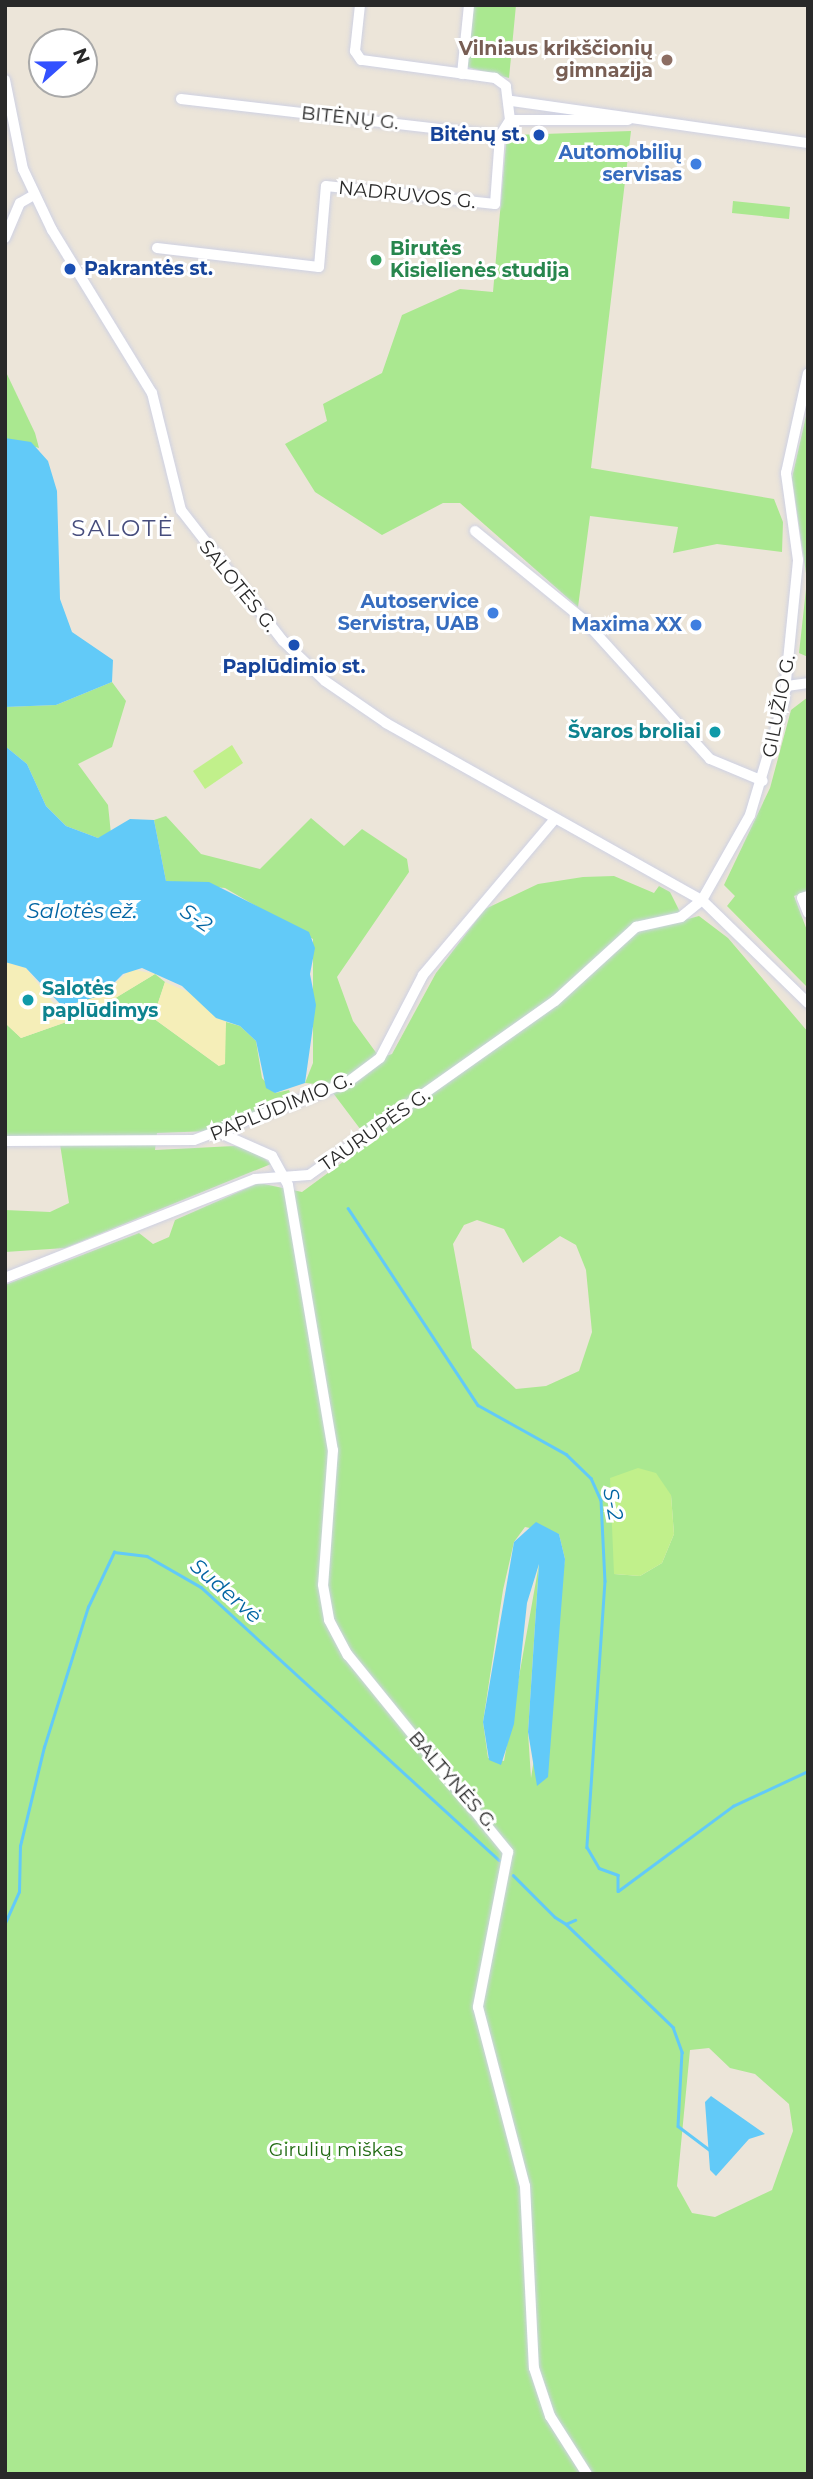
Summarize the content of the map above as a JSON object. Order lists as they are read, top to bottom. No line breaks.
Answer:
{"streets":{"street":["BITĖNŲ G.","NADRUVOS G.","SALOTĖS G.","GILUŽIO G.","PAPLŪDIMIO G.","TAURUPĖS G.","BALTYNĖS G."]},"crossings":[["BITĖNŲ G.","NADRUVOS G."],["SALOTĖS G.","GILUŽIO G."],["SALOTĖS G.","PAPLŪDIMIO G."],["SALOTĖS G.","TAURUPĖS G."],["GILUŽIO G.","TAURUPĖS G."],["TAURUPĖS G.","BALTYNĖS G."]],"districts":["SALOTĖ"],"water":["Salotės ež.","S-2","Sudervė"],"parks":["Girulių miškas"],"places":["Vilniaus krikščionių gimnazija","Bitėnų st.","Automobilių servisas","Birutės Kisielienės studija","Pakrantės st.","Autoservice Servistra, UAB","Maxima XX","Paplūdimio st.","Švaros broliai","Salotės paplūdimys"],"north":"right"}
